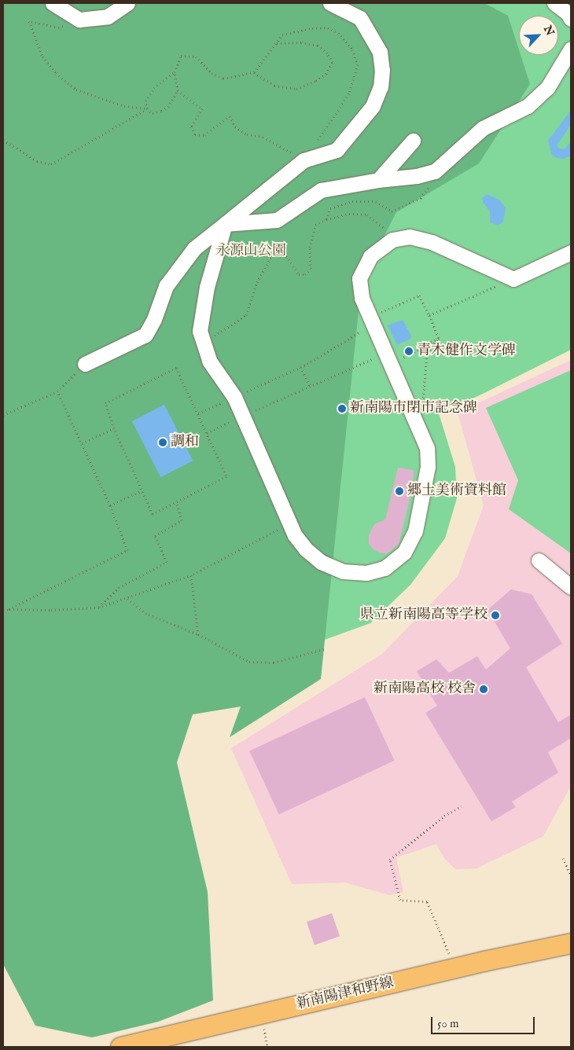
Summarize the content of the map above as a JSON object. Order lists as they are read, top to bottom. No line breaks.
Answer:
{"streets":{"main road":["新南陽津和野線"]},"parks":["永源山公園"],"places":["青木健作文学碑","新南陽市閉市記念碑","調和","郷土美術資料館","県立新南陽高等学校","新南陽高校 校舎"],"scale_bar":"50 m","north":"top right"}
